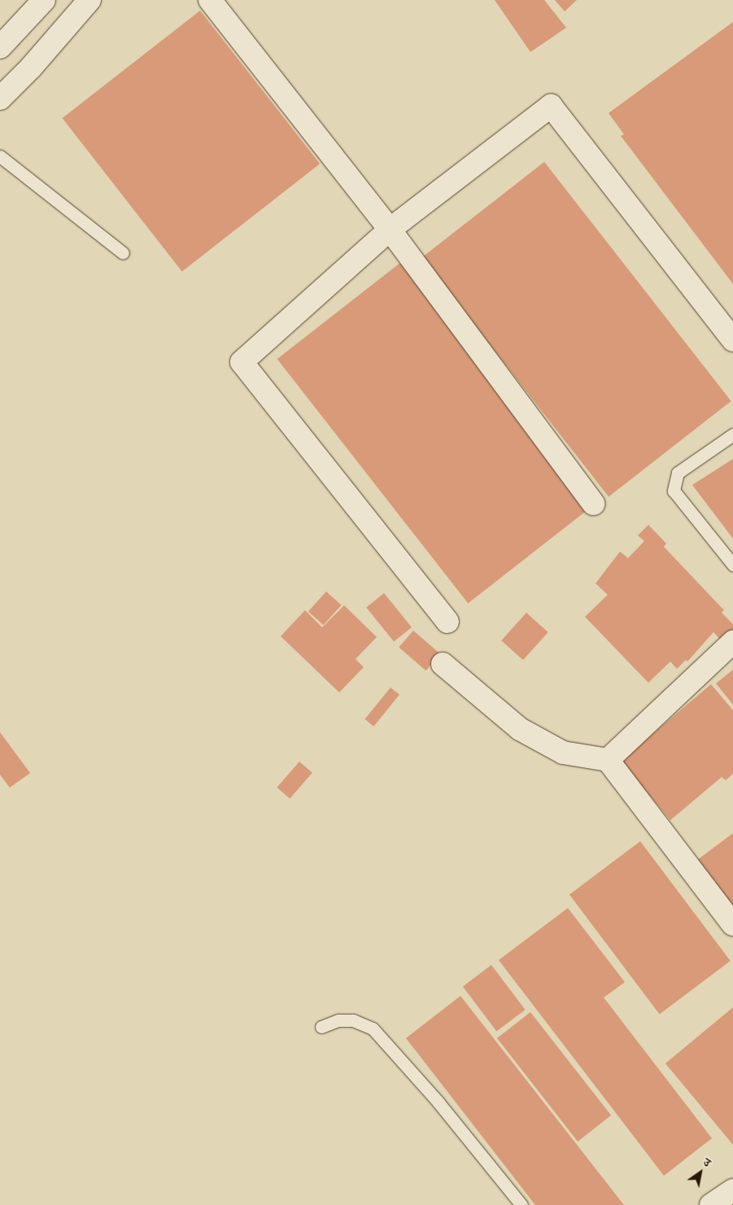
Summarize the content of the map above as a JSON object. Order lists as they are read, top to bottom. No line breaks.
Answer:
{"north":"top right"}
